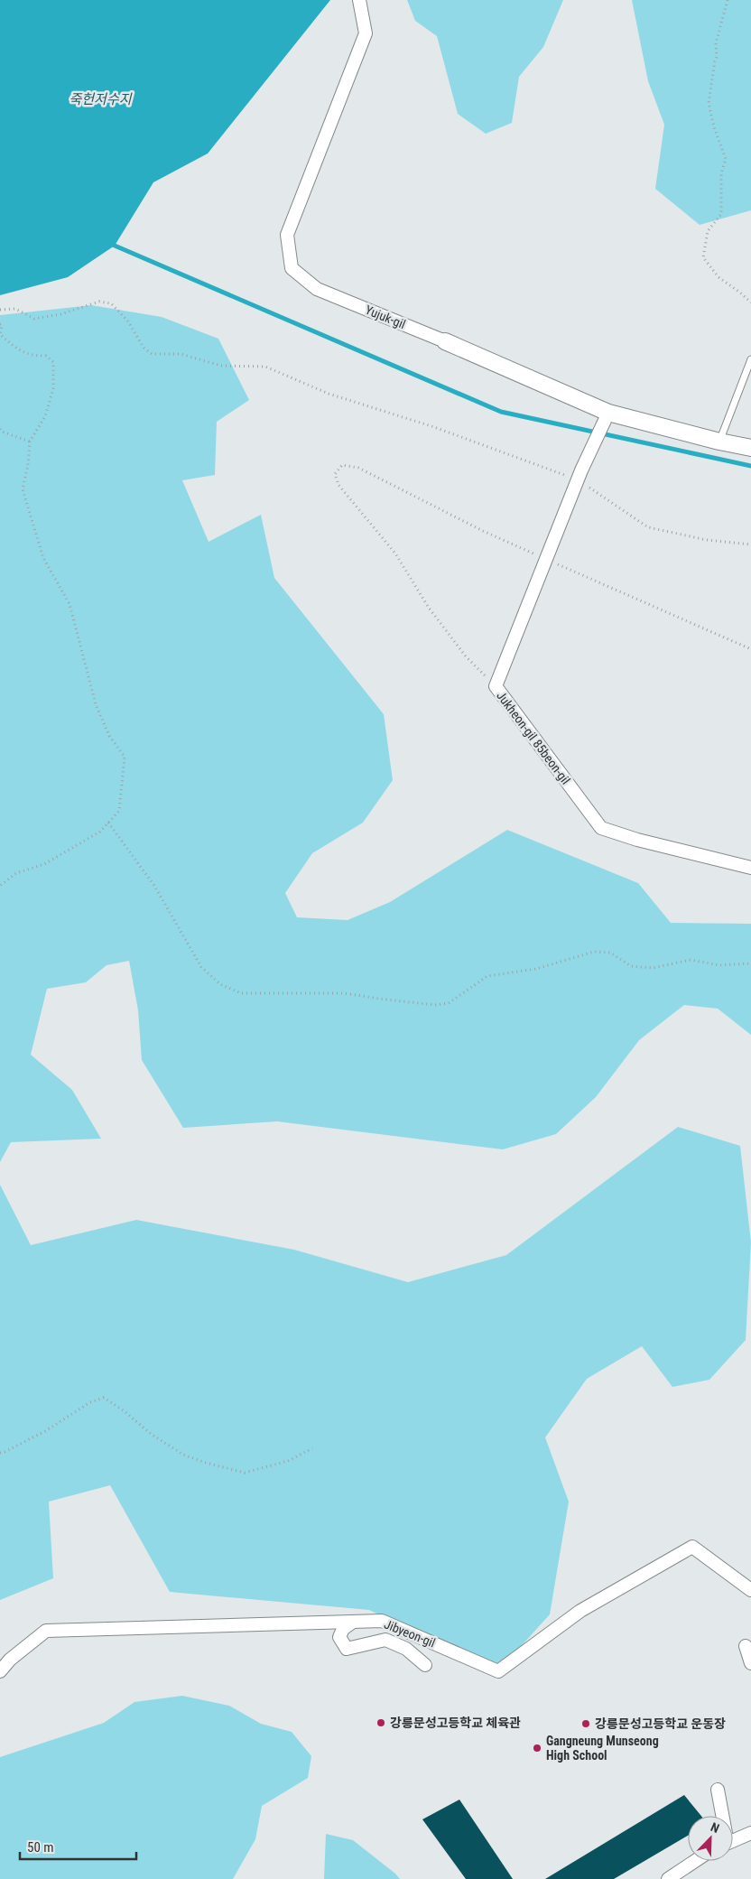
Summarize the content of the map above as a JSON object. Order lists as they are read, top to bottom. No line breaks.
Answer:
{"streets":{"street":["Yujuk-gil","Jukheon-gil 85beon-gil","Jibyeon-gil"]},"crossings":[["Yujuk-gil","Jukheon-gil 85beon-gil"]],"water":["죽헌저수지"],"places":["강릉문성고등학교 체육관","강릉문성고등학교 운동장","Gangneung Munseong High School"],"scale_bar":"50 m","north":"top right"}
